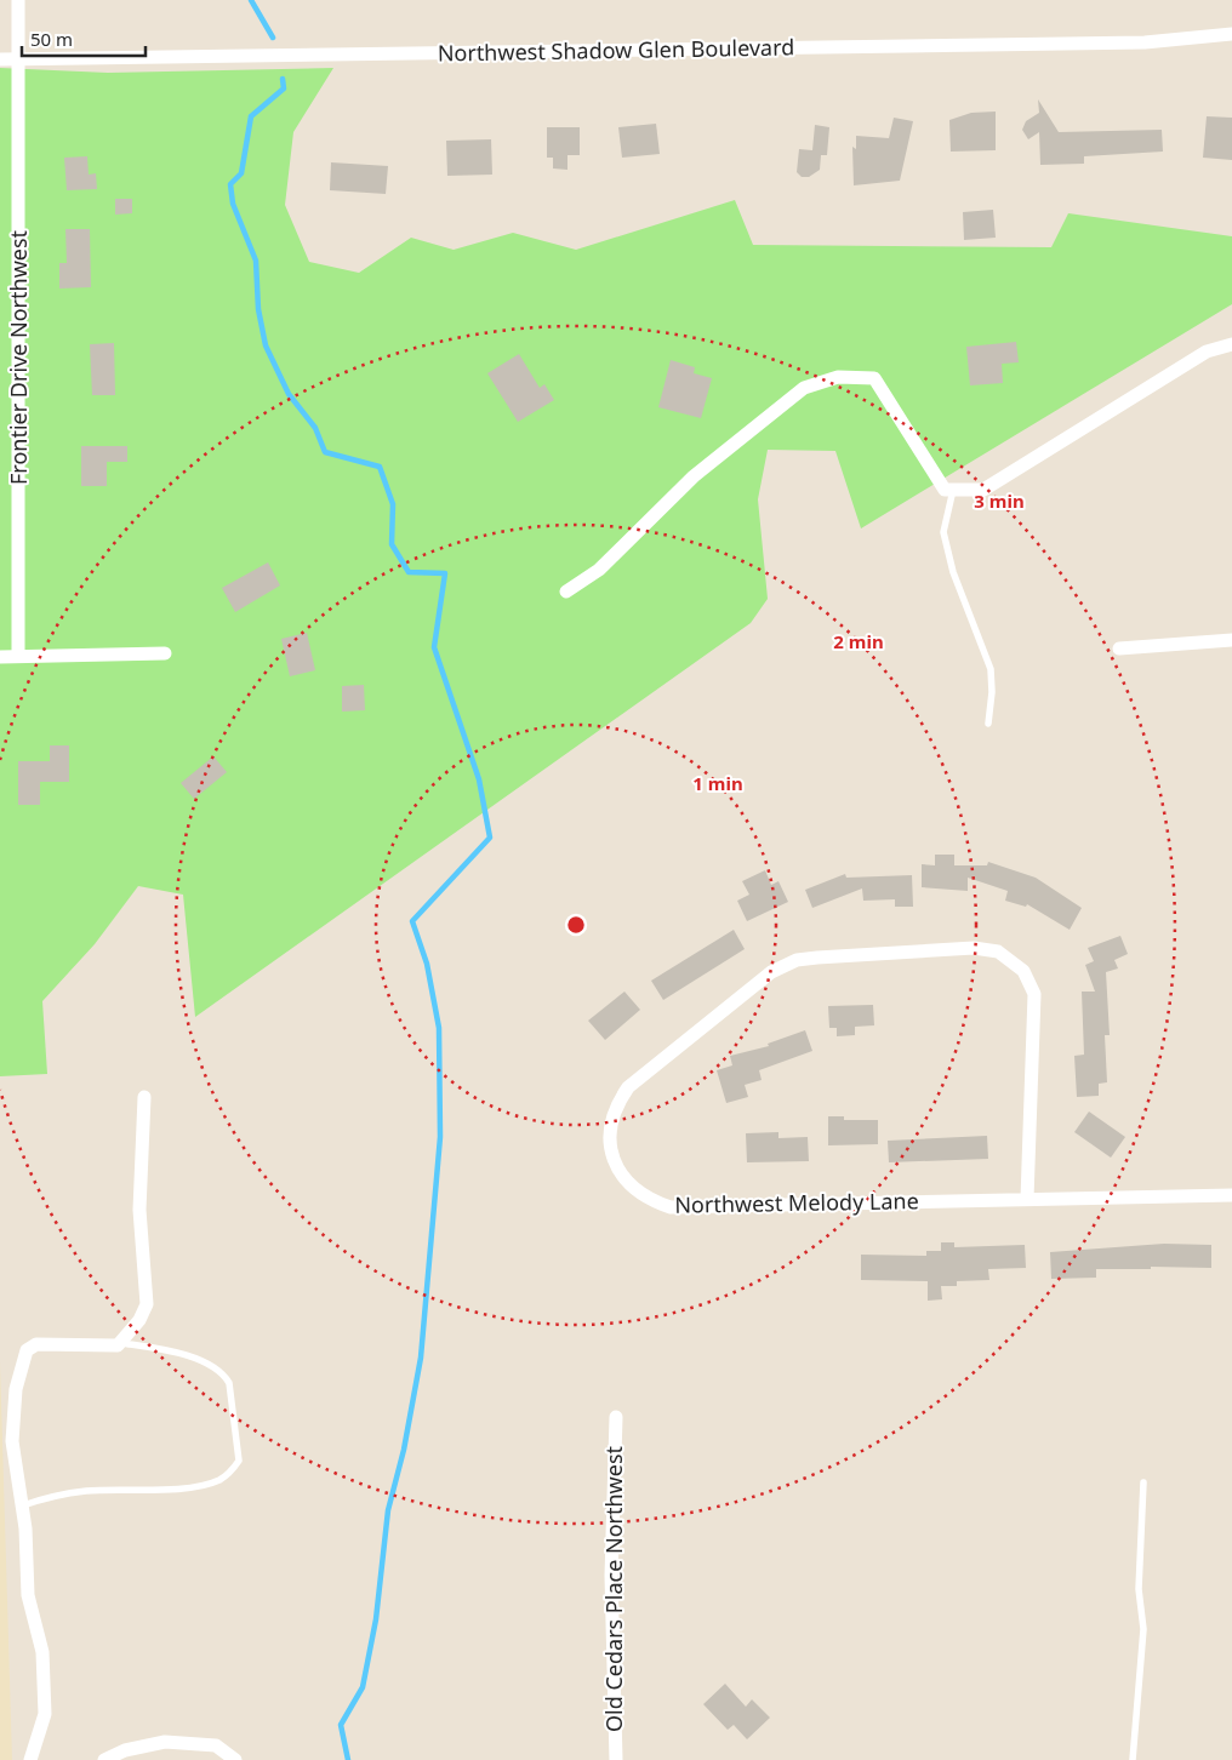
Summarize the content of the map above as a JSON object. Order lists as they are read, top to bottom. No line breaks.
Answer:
{"streets":{"street":["Northwest Shadow Glen Boulevard","Frontier Drive Northwest","Northwest Melody Lane","Old Cedars Place Northwest"]},"crossings":[["Northwest Shadow Glen Boulevard","Frontier Drive Northwest"]],"scale_bar":"50 m","rings":["3 min","2 min","1 min"]}
